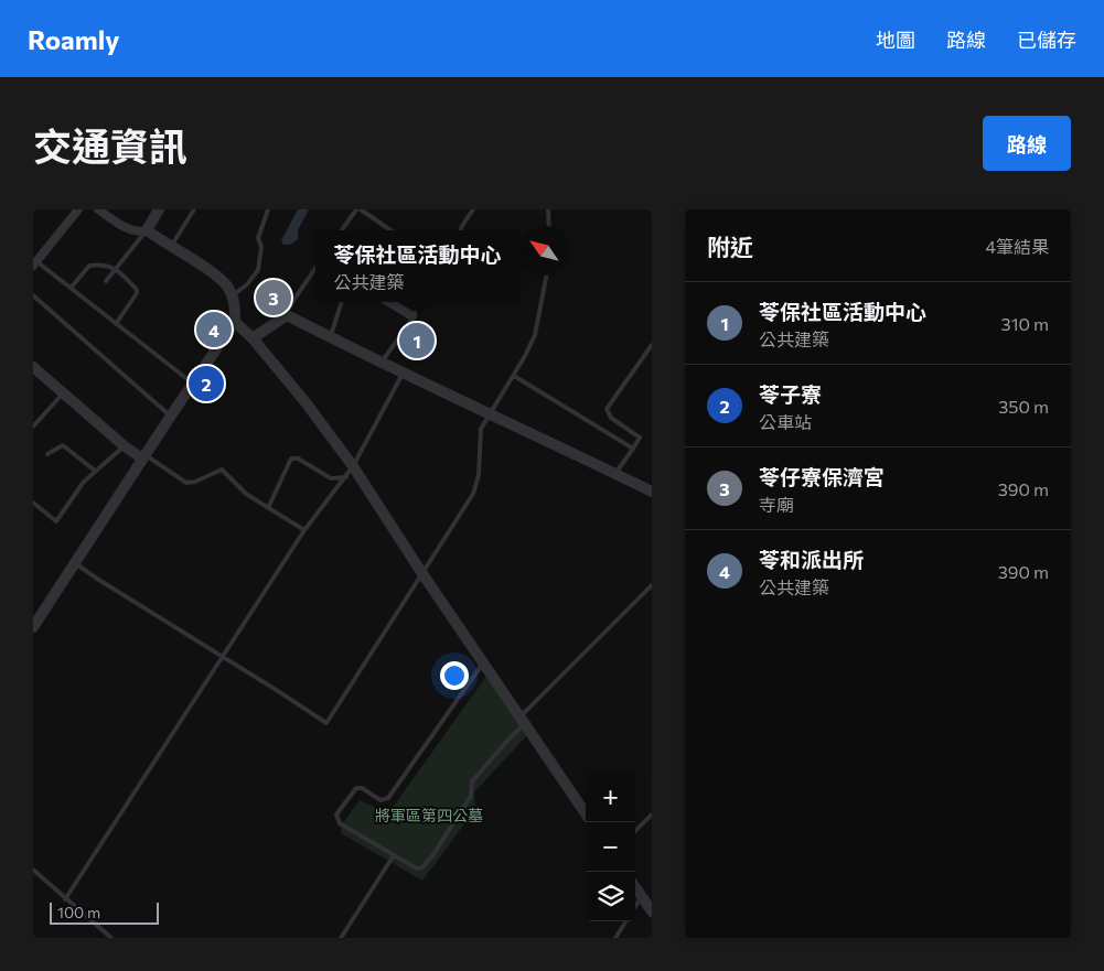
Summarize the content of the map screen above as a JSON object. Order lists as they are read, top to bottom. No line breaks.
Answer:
{"parks":["將軍區第四公墓"],"scale_bar":"100 m","north":"top left","page":{"header":"Roamly","nav":["地圖","路線","已儲存"],"title":"交通資訊","buttons":"路線","heading":["附近","4筆結果"],"popup":["苓保社區活動中心","公共建築"],"pins":["3","4","1","2"],"list":[{"mark":"1","name":"苓保社區活動中心","note":"公共建築","value":"310 m"},{"mark":"2","name":"苓子寮","note":"公車站","value":"350 m"},{"mark":"3","name":"苓仔寮保濟宮","note":"寺廟","value":"390 m"},{"mark":"4","name":"苓和派出所","note":"公共建築","value":"390 m"}],"map_buttons":["+","−"],"scale":"100 m"}}
